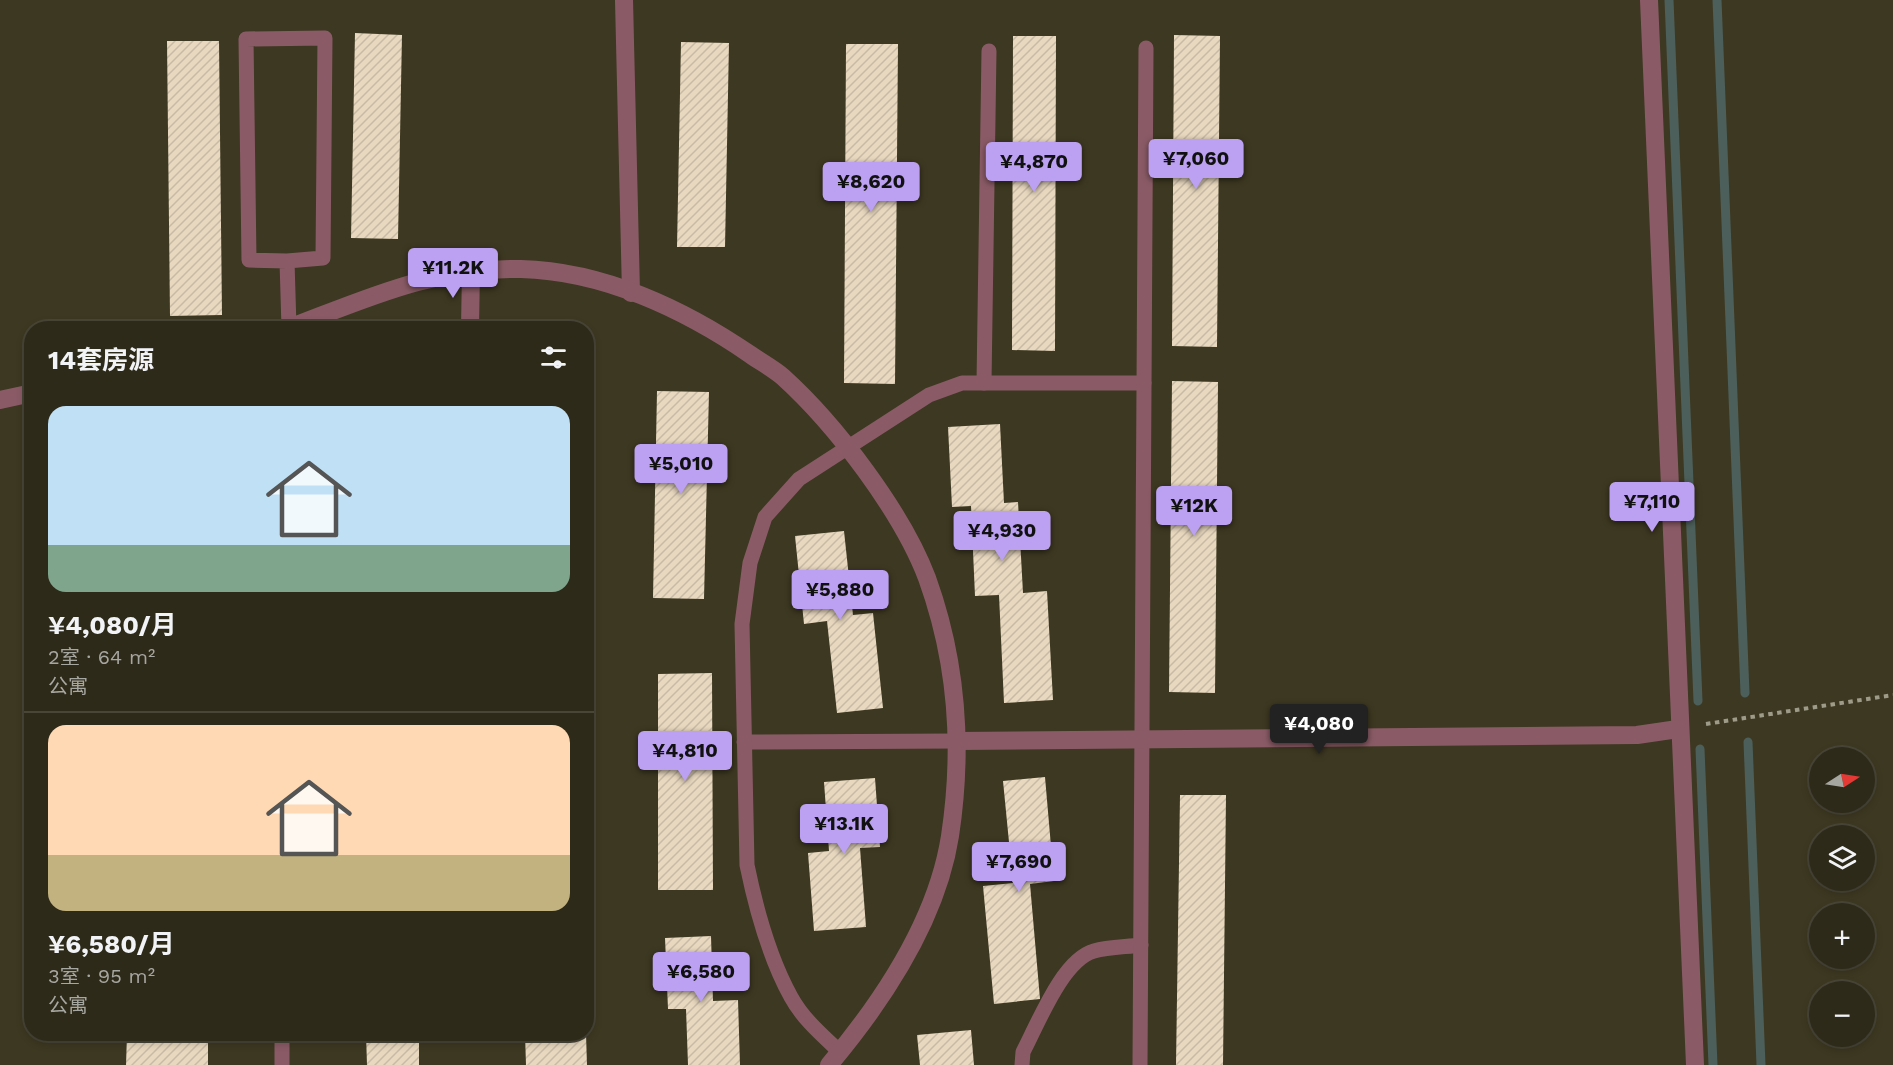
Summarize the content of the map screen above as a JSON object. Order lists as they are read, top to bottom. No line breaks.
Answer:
{"north":"right","page":{"price":["¥7,060","¥4,870","¥8,620","¥11.2K","¥5,010","¥7,110","¥12K","¥4,930","¥5,880","¥4,080","¥4,810","¥13.1K","¥7,690","¥6,580"],"heading":"14套房源","list":[{"name":"¥4,080/月","note":"2室 · 64 m² · 公寓"},{"name":"¥6,580/月","note":"3室 · 95 m² · 公寓"}],"map_buttons":["+","−"]}}
